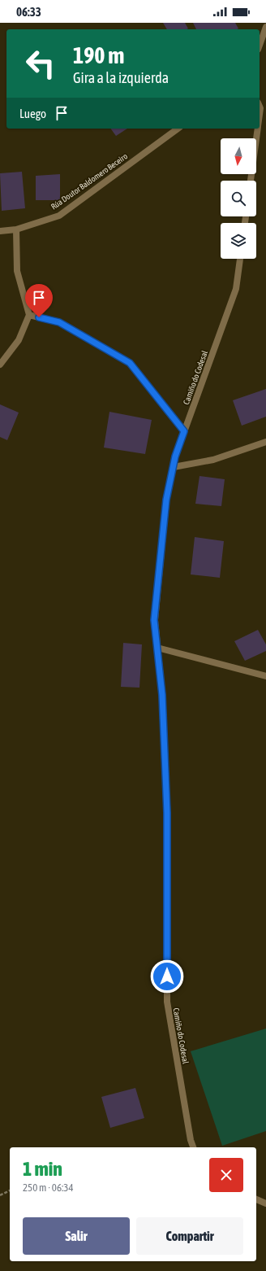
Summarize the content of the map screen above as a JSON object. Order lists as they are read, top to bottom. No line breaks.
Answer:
{"streets":{"street":["Rúa Doutor Baldomero Beceiro","Camiño do Codesal"]},"north":"bottom","page":{"status":"06:33","turn":["190 m","Gira a la izquierda"],"then":"Luego","heading":["1 min","250 m · 06:34"],"buttons":["Salir","Compartir"]}}
